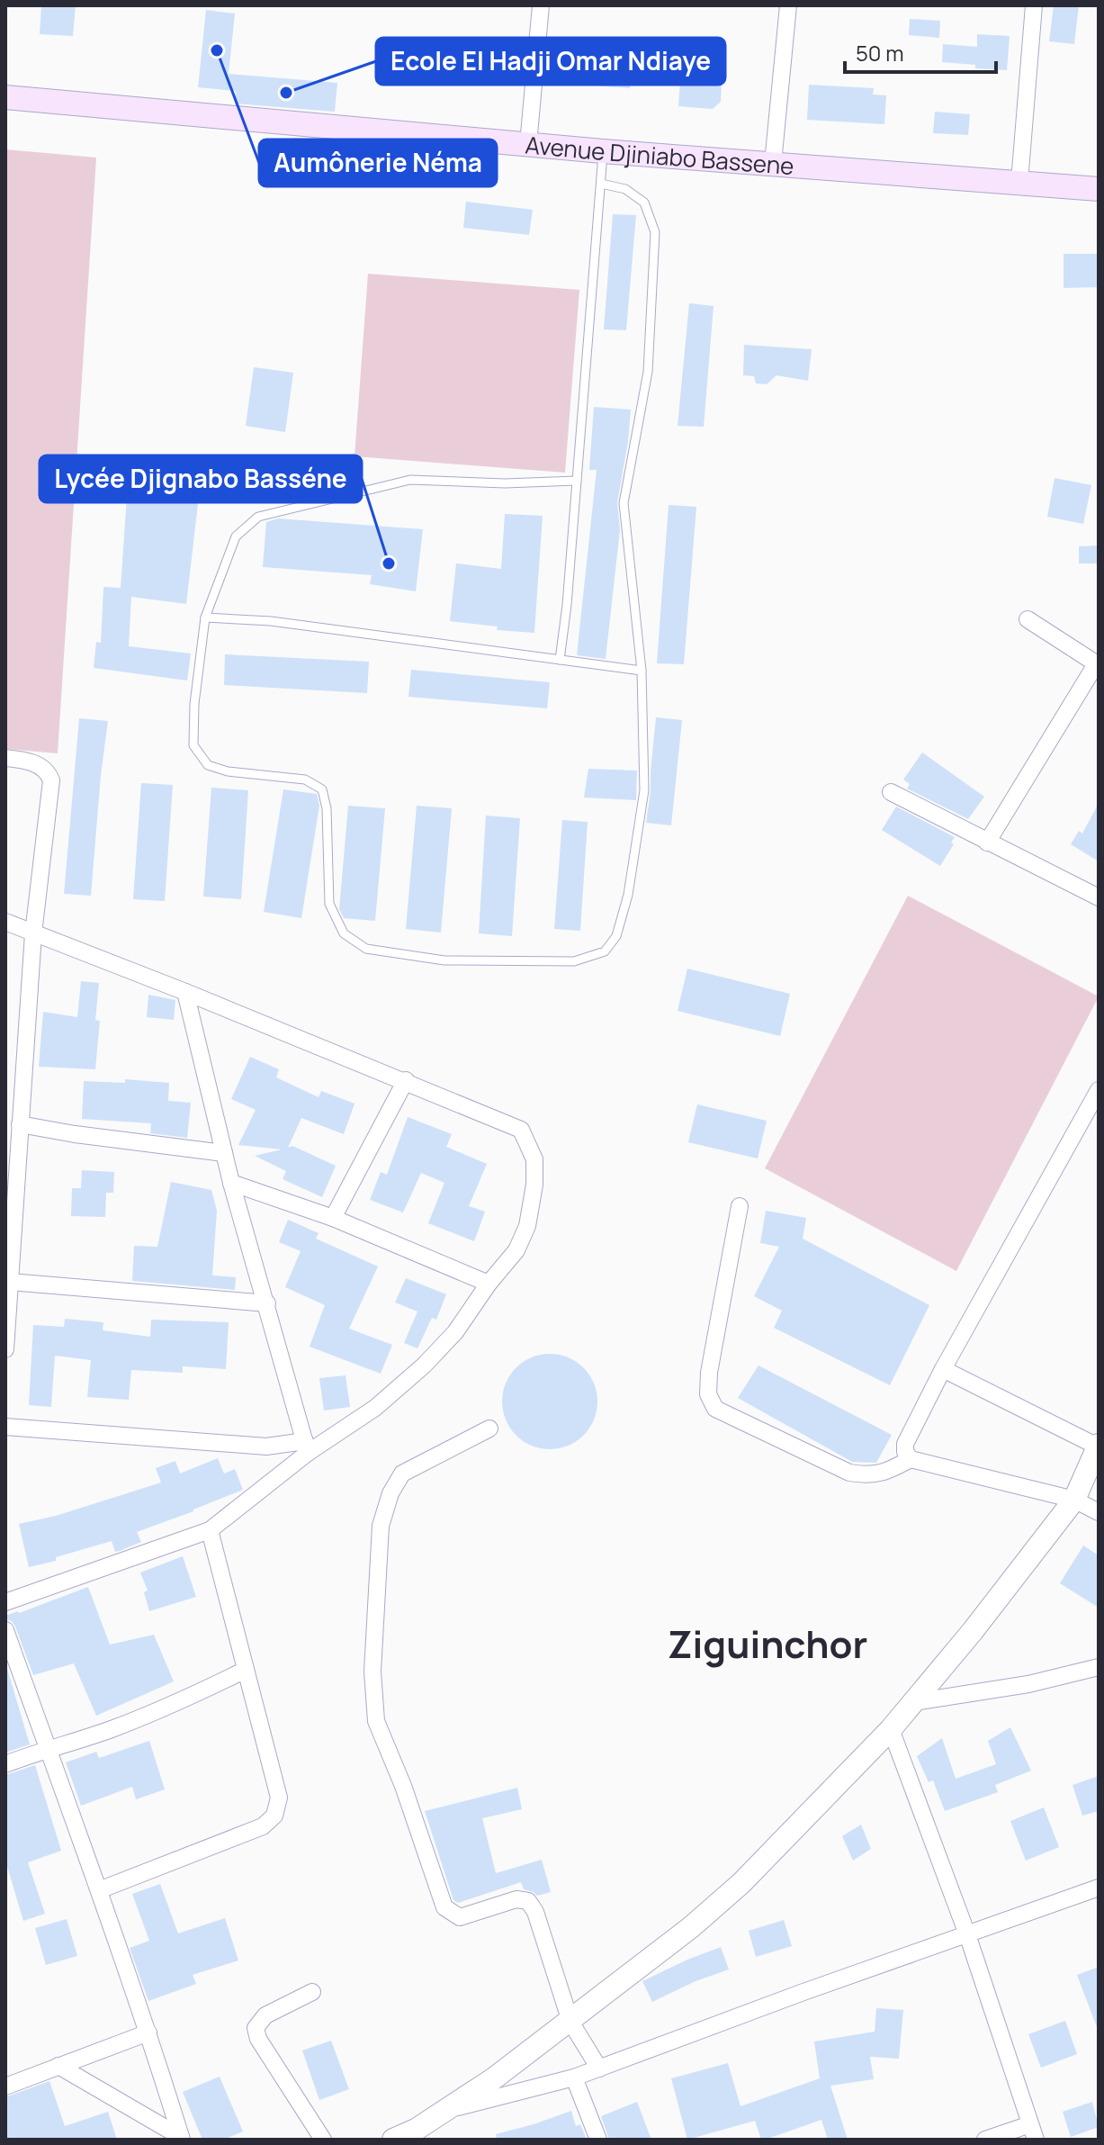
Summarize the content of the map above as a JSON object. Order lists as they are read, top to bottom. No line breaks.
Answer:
{"streets":{"main road":["Avenue Djiniabo Bassene"]},"districts":["Ziguinchor"],"places":["Aumônerie Néma","Ecole El Hadji Omar Ndiaye","Lycée Djignabo Basséne"],"scale_bar":"50 m"}
